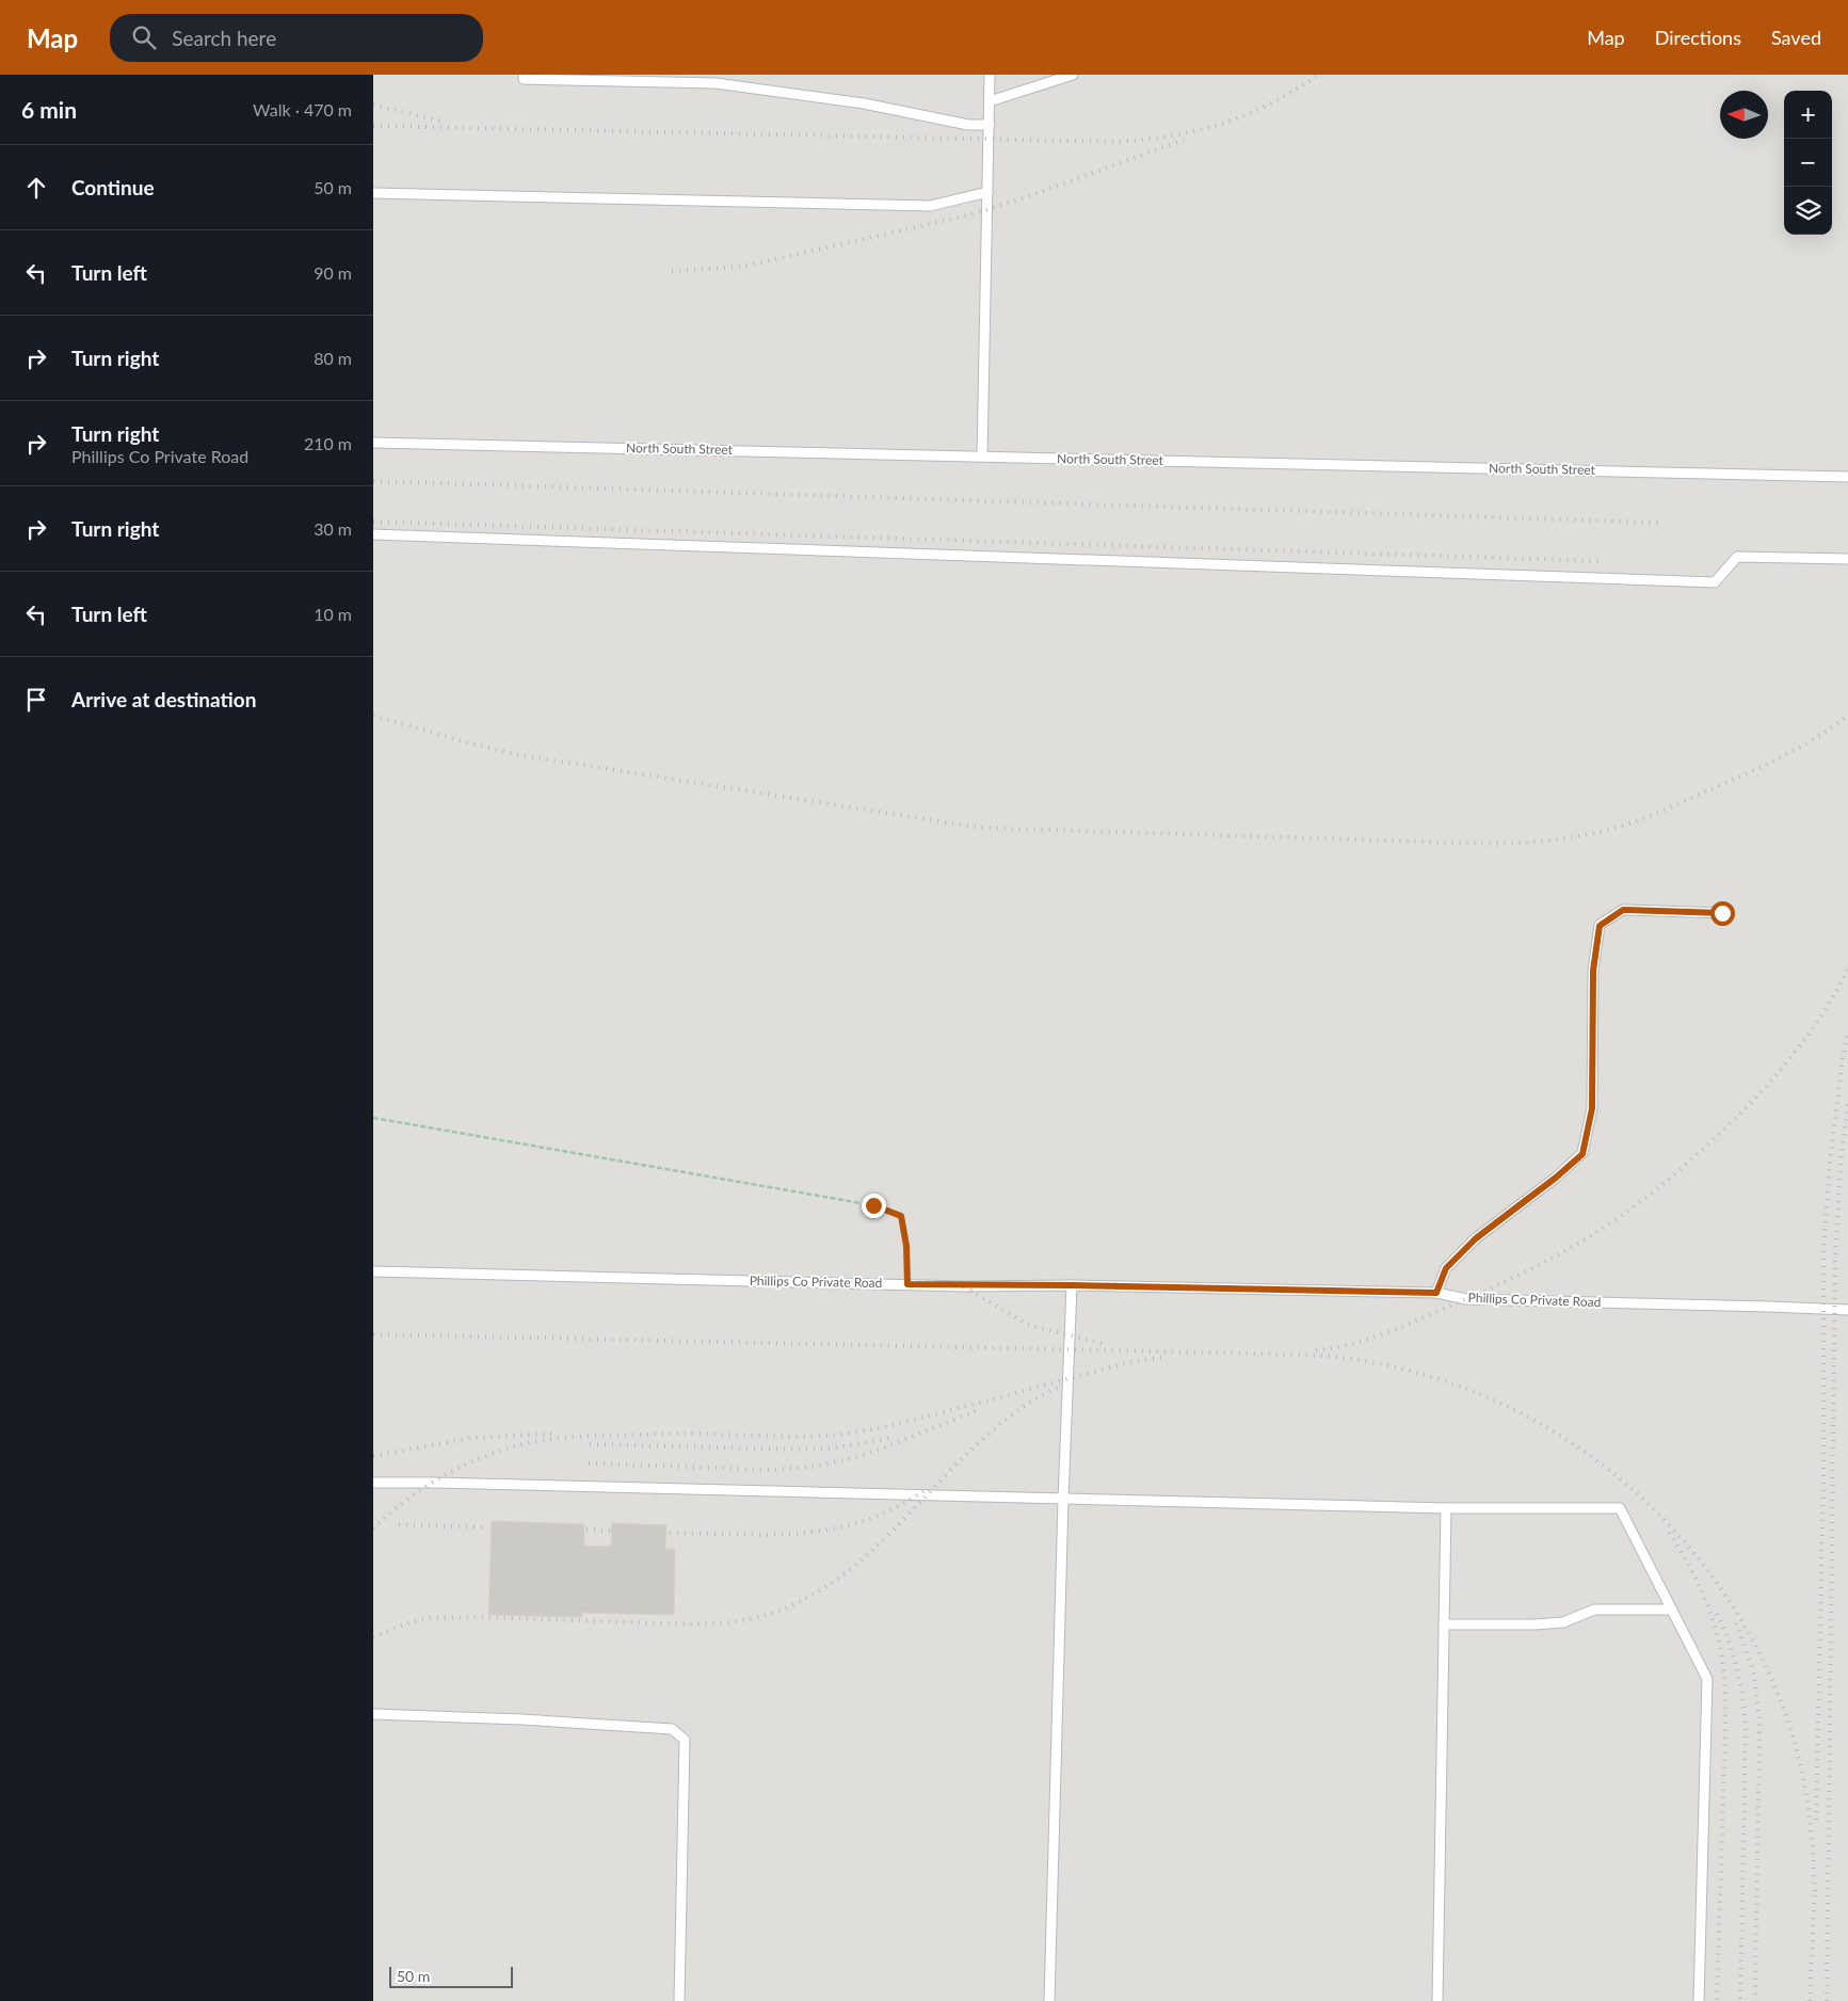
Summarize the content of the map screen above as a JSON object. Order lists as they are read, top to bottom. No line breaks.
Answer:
{"streets":{"lane":["North South Street","Phillips Co Private Road"]},"scale_bar":"50 m","north":"left","page":{"header":"Map","search":"Search here","nav":["Map","Directions","Saved"],"heading":["6 min","Walk · 470 m"],"map_buttons":["+","−"],"list":[["Continue","50 m"],["Turn left","90 m"],["Turn right","80 m"],["Turn right","Phillips Co Private Road","210 m"],["Turn right","30 m"],["Turn left","10 m"],"Arrive at destination"],"scale":"50 m"}}
